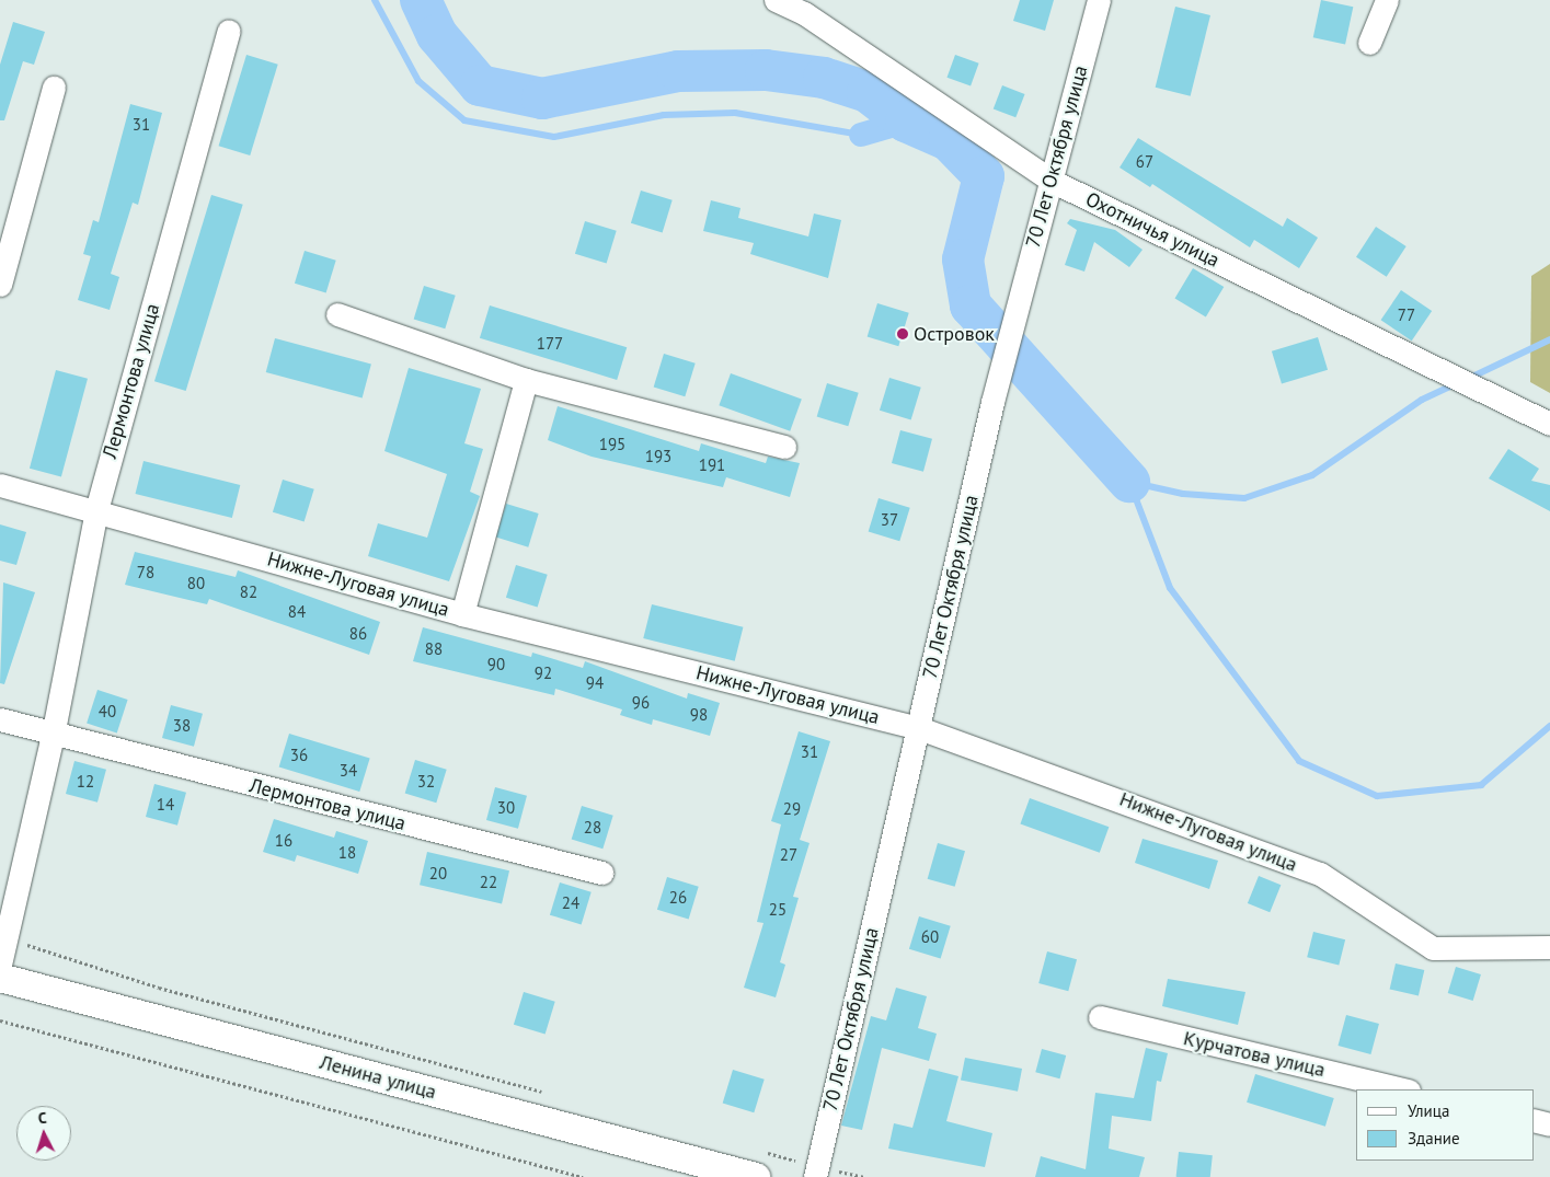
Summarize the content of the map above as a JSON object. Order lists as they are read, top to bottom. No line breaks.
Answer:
{"streets":{"main road":["Ленина улица"],"street":["70 Лет Октября улица","Охотничья улица","Лермонтова улица","Нижне-Луговая улица","Курчатова улица"]},"crossings":[["70 Лет Октября улица","Охотничья улица"],["70 Лет Октября улица","Нижне-Луговая улица"],["Лермонтова улица","Нижне-Луговая улица"]],"places":["Островок"],"house_numbers":["31","67","77","177","195","193","191","37","78","80","82","84","86","88","90","92","94","96","40","98","38","31","36","34","12","32","14","30","29","28","16","18","27","20","22","26","24","25","60"],"legend":["Улица","Здание"],"north":"top"}
